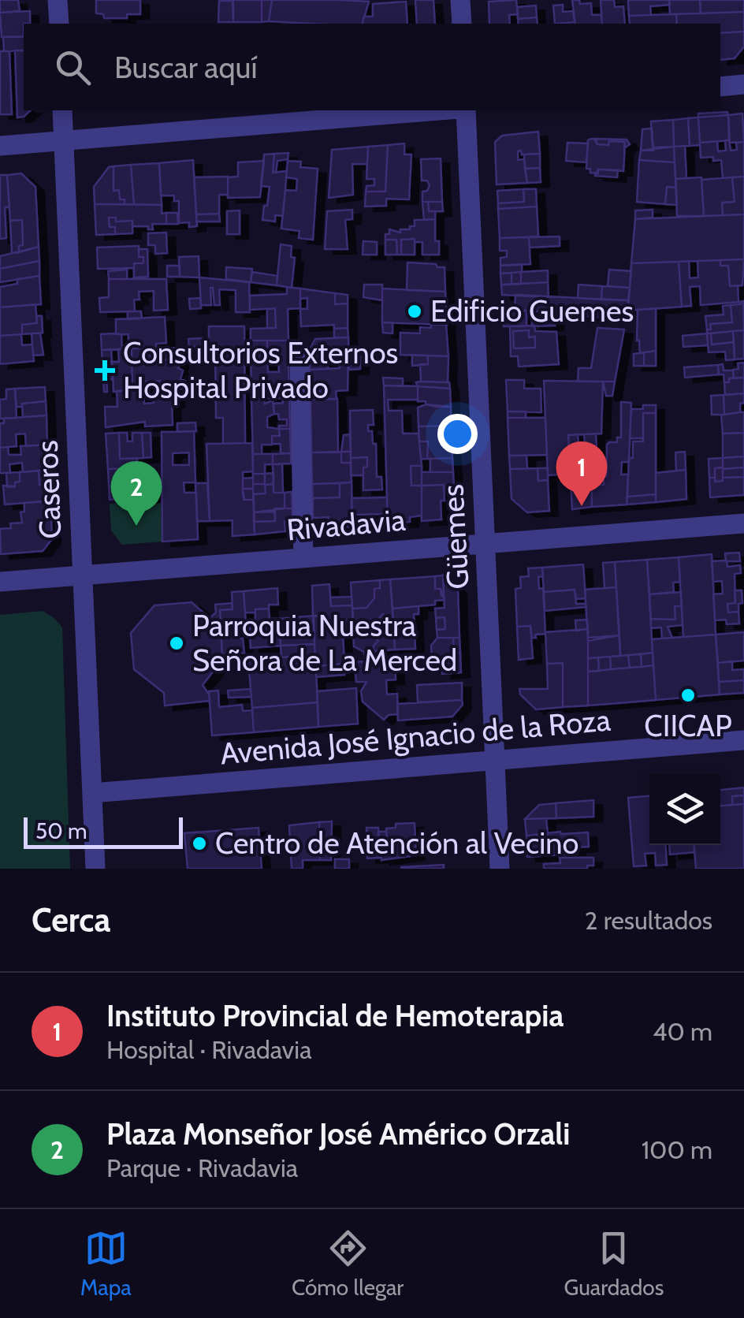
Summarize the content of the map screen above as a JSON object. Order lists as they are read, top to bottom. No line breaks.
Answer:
{"streets":{"street":["Caseros","Rivadavia","Güemes","Avenida José Ignacio de la Roza"]},"crossings":[["Caseros","Rivadavia"],["Caseros","Avenida José Ignacio de la Roza"],["Rivadavia","Güemes"],["Güemes","Avenida José Ignacio de la Roza"]],"places":{"other":["Edificio Guemes","Parroquia Nuestra Señora de La Merced","CIICAP","Centro de Atención al Vecino"],"health":["Consultorios Externos Hospital Privado"]},"scale_bar":"50 m","page":{"search":"Buscar aquí","pins":["1","2"],"scale":"50 m","heading":["Cerca","2 resultados"],"list":[{"mark":"1","name":"Instituto Provincial de Hemoterapia","note":"Hospital · Rivadavia","value":"40 m"},{"mark":"2","name":"Plaza Monseñor José Américo Orzali","note":"Parque · Rivadavia","value":"100 m"}],"nav":["Mapa","Cómo llegar","Guardados"]}}
